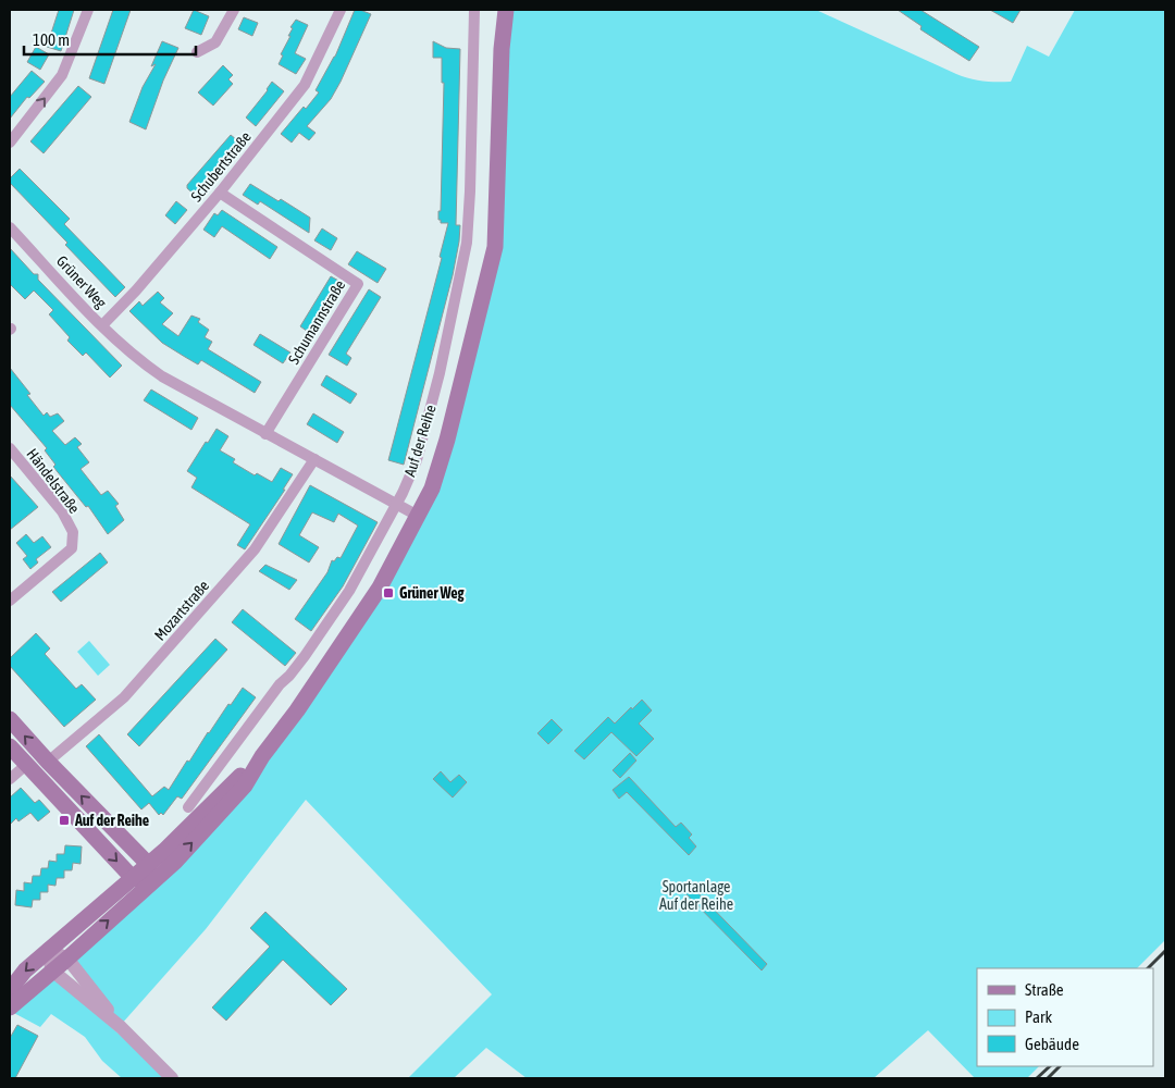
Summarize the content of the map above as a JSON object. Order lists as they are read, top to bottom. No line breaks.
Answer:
{"streets":{"main road":["Auf der Reihe"],"street":["Schubertstraße","Grüner Weg","Schumannstraße","Händelstraße","Mozartstraße"]},"crossings":[["Schubertstraße","Grüner Weg"],["Schubertstraße","Schumannstraße"],["Grüner Weg","Schumannstraße"],["Grüner Weg","Auf der Reihe"],["Grüner Weg","Mozartstraße"]],"parks":["Sportanlage Auf der Reihe"],"places":{"transit":["Grüner Weg","Auf der Reihe"]},"legend":["Straße","Park","Gebäude"],"scale_bar":"100 m"}
